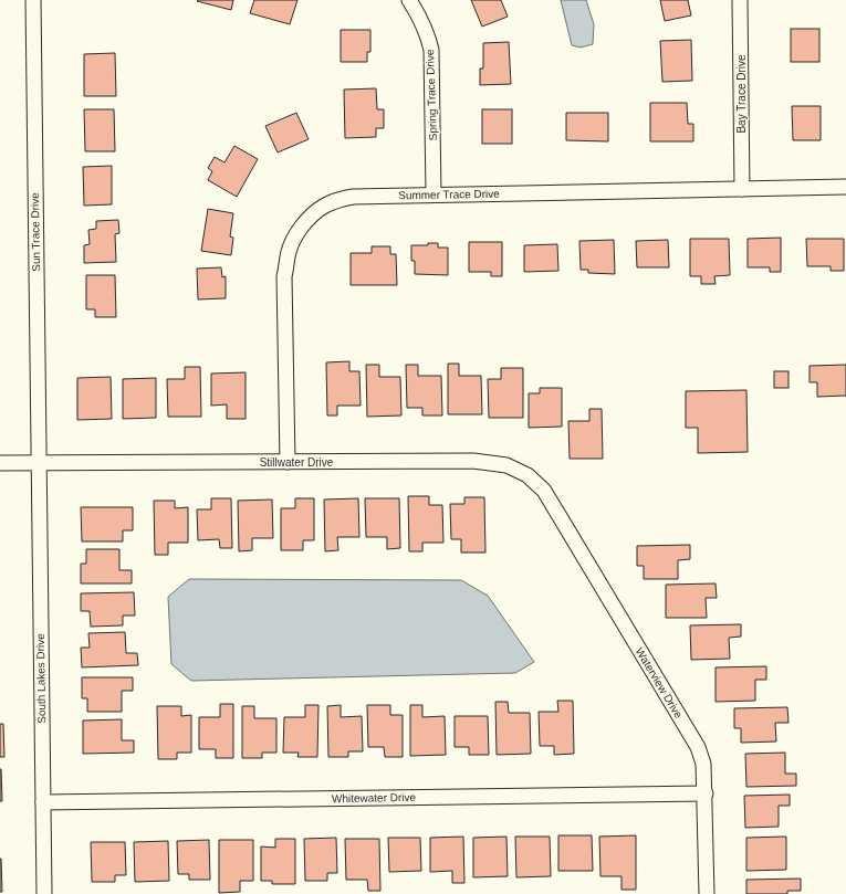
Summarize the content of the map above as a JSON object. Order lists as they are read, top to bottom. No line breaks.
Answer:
{"streets":{"street":["Bay Trace Drive","Spring Trace Drive","Summer Trace Drive","Sun Trace Drive","Stillwater Drive","South Lakes Drive","Waterview Drive","Whitewater Drive"]},"crossings":[["Bay Trace Drive","Summer Trace Drive"],["Spring Trace Drive","Summer Trace Drive"],["Summer Trace Drive","Stillwater Drive"],["Sun Trace Drive","Stillwater Drive"],["Sun Trace Drive","South Lakes Drive"],["Stillwater Drive","South Lakes Drive"],["Stillwater Drive","Waterview Drive"],["South Lakes Drive","Whitewater Drive"],["Waterview Drive","Whitewater Drive"]]}
